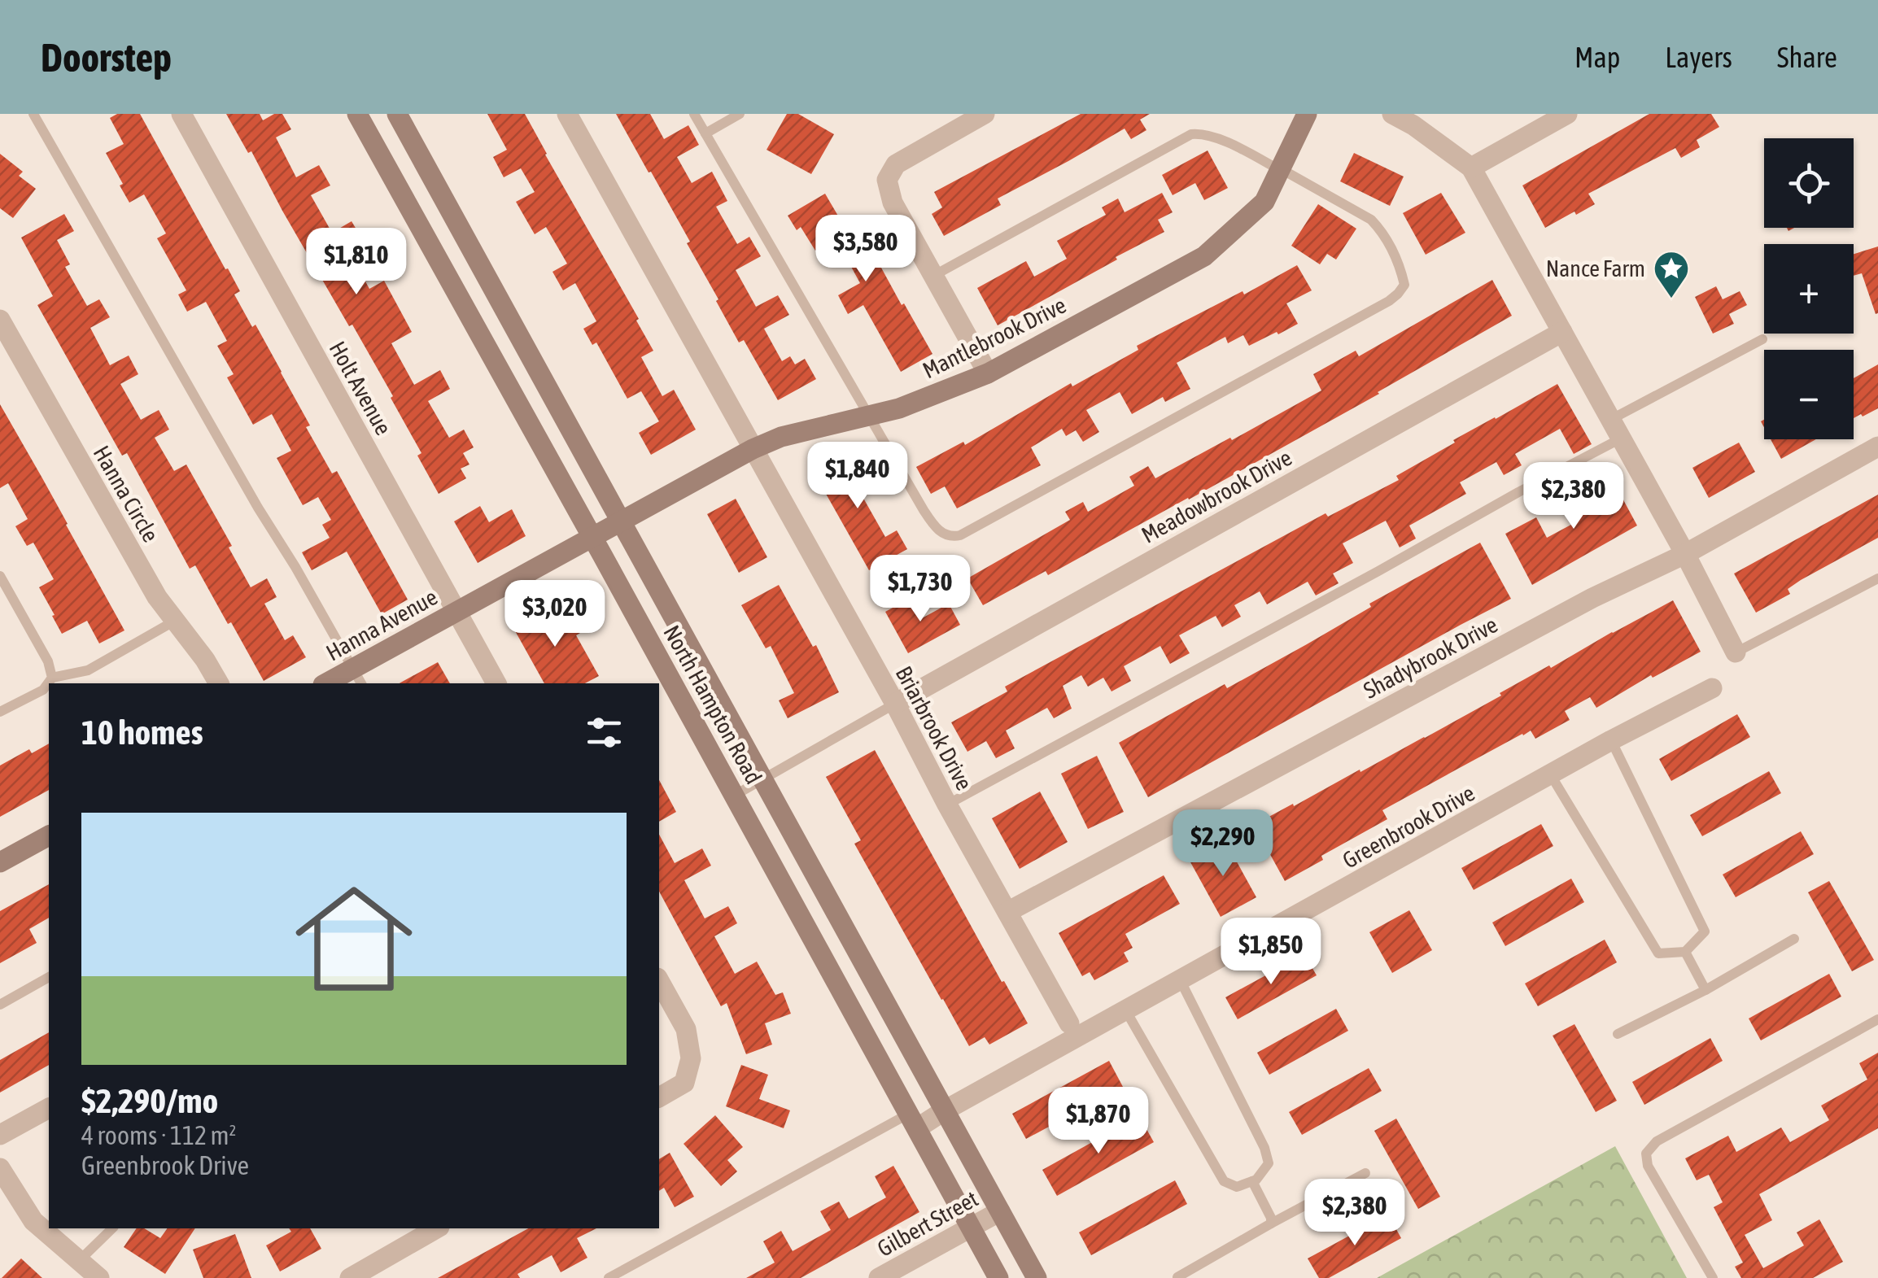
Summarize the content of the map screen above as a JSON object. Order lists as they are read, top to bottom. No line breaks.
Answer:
{"streets":{"main road":["Mantlebrook Drive","Hanna Avenue","North Hampton Road"],"street":["Holt Avenue","Hanna Circle","Meadowbrook Drive","Shadybrook Drive","Briarbrook Drive","Greenbrook Drive","Gilbert Street"]},"crossings":[["Mantlebrook Drive","Hanna Avenue"],["Mantlebrook Drive","North Hampton Road"],["Mantlebrook Drive","Briarbrook Drive"],["Holt Avenue","Hanna Avenue"],["Meadowbrook Drive","Briarbrook Drive"],["Hanna Avenue","North Hampton Road"],["Shadybrook Drive","Briarbrook Drive"],["North Hampton Road","Greenbrook Drive"],["North Hampton Road","Gilbert Street"]],"places":{"place":["Nance Farm"]},"page":{"header":"Doorstep","nav":["Map","Layers","Share"],"map_buttons":["+","−"],"price":["$3,580","$1,810","$1,840","$2,380","$1,730","$3,020","$2,290","$1,850","$1,870","$2,380"],"heading":"10 homes","list":[{"name":"$2,290/mo","note":"4 rooms · 112 m² · Greenbrook Drive"}]}}
